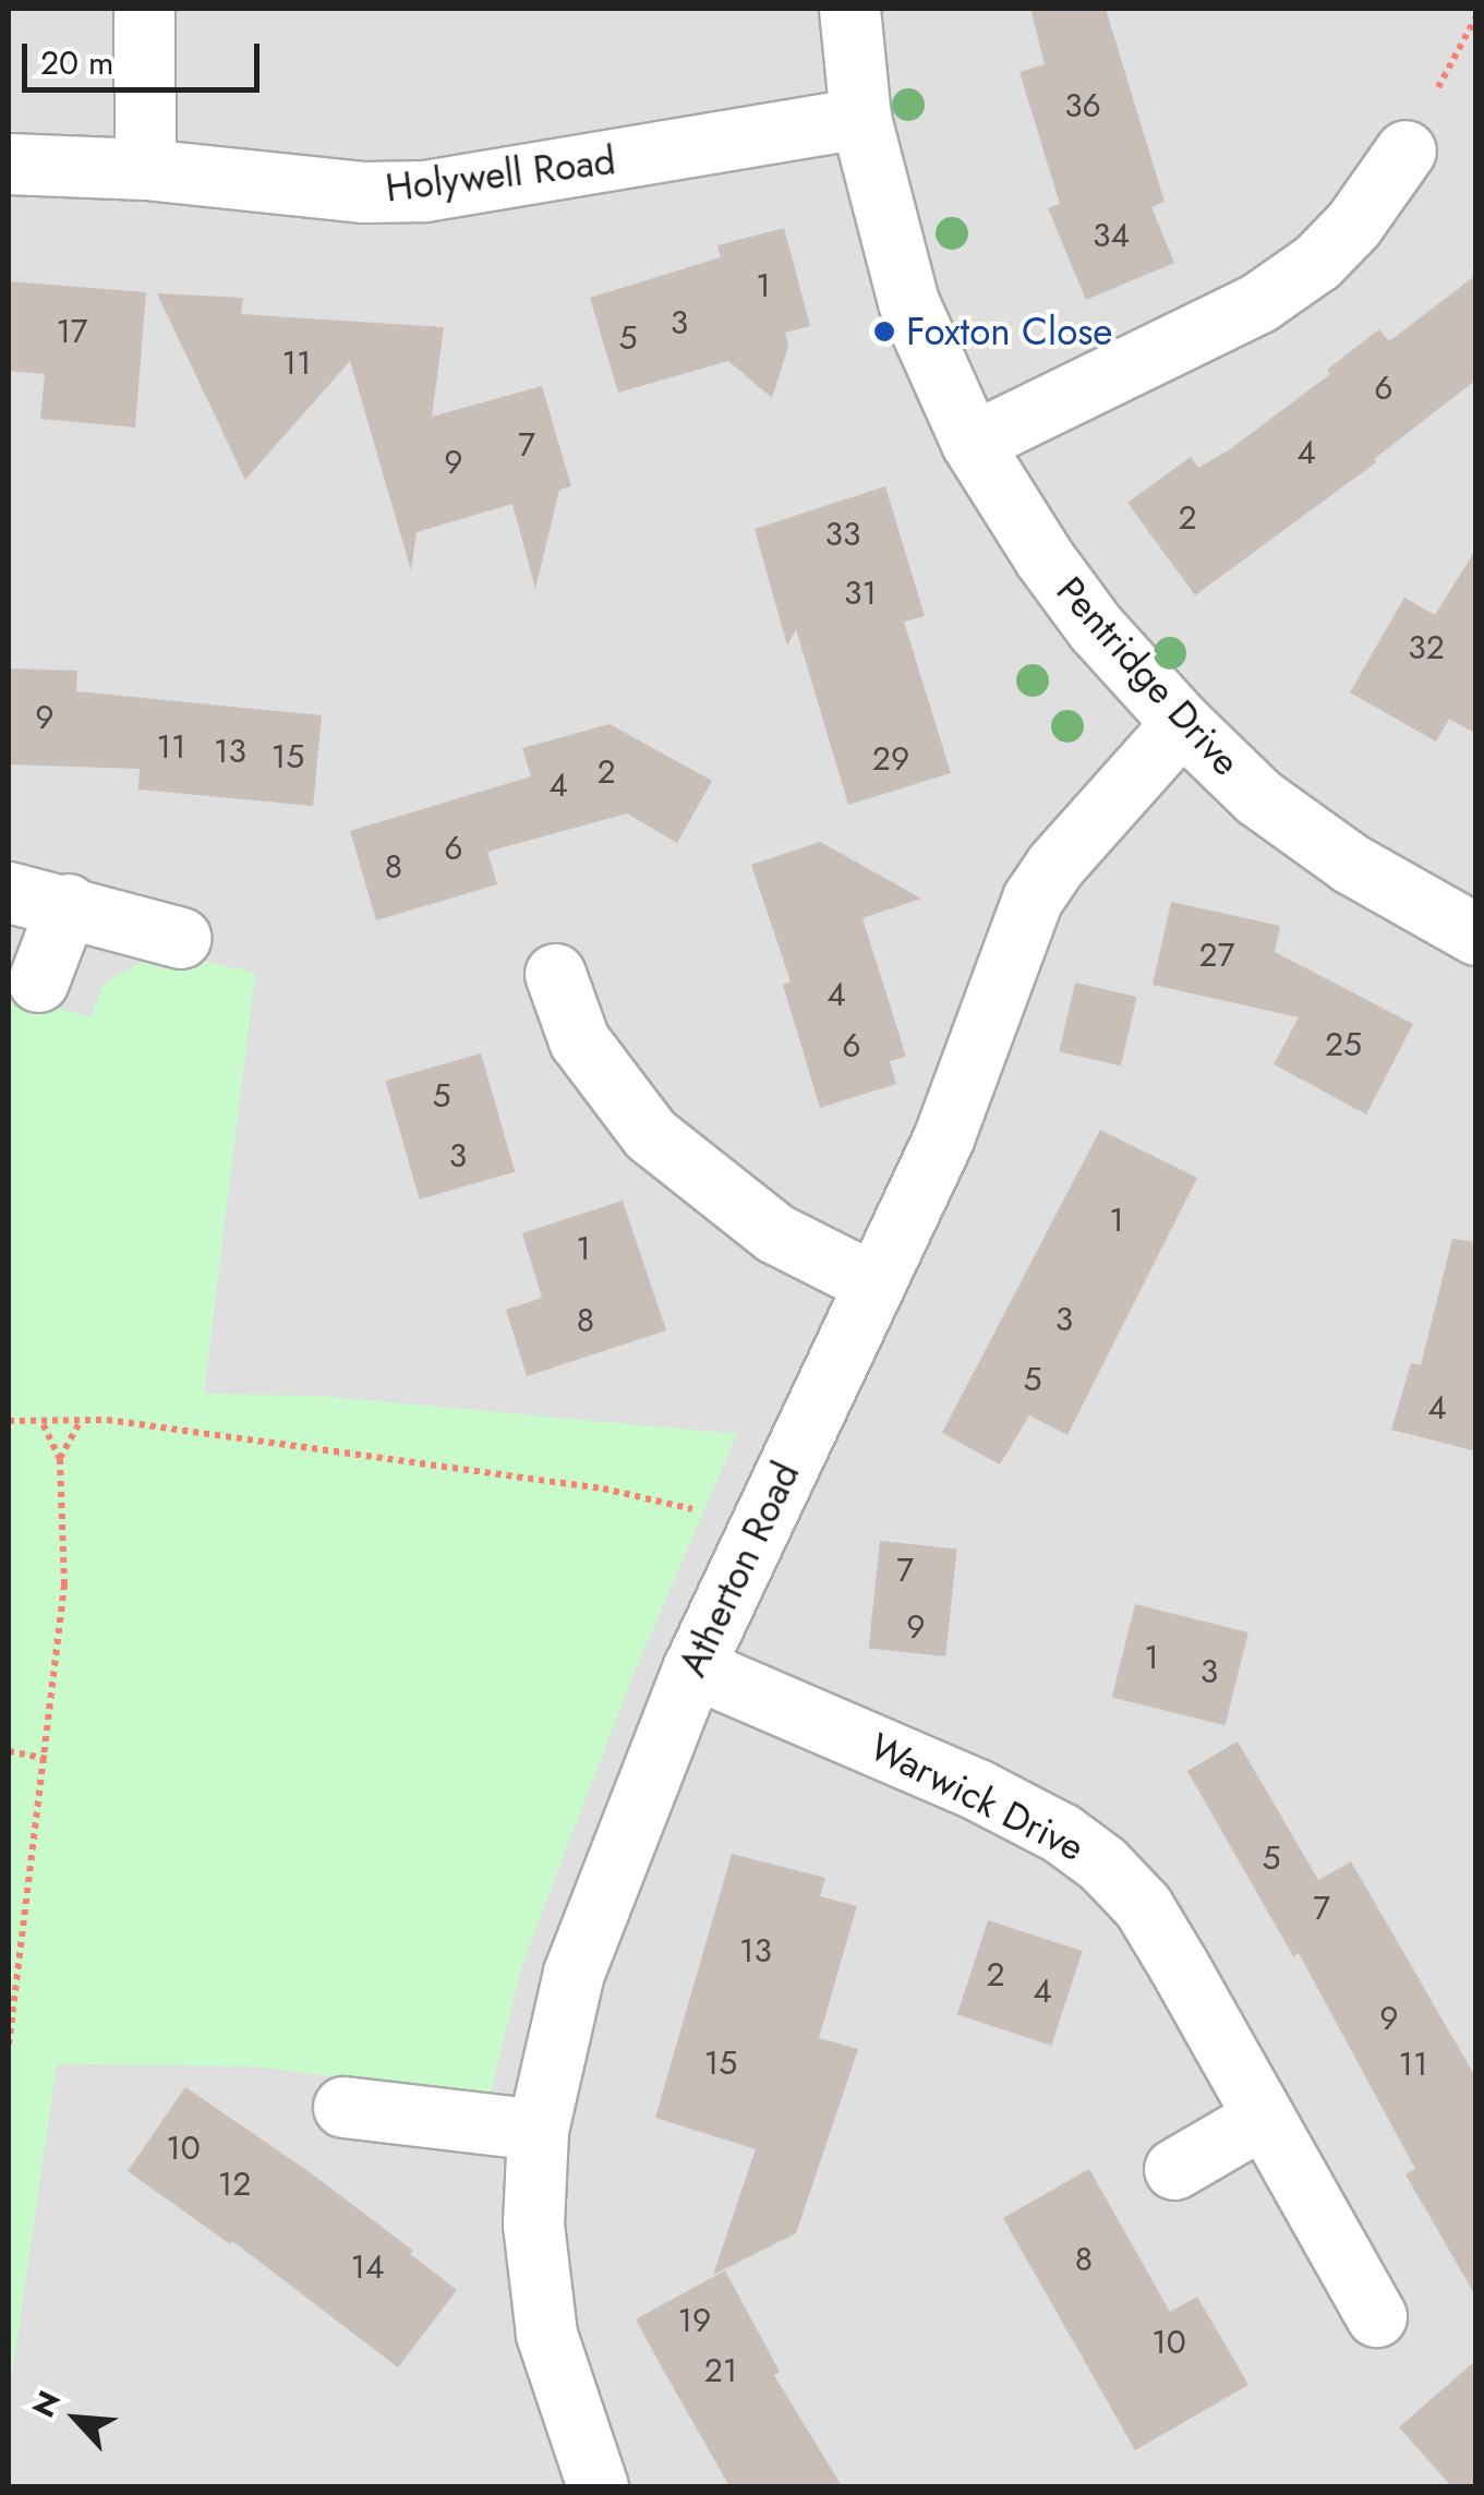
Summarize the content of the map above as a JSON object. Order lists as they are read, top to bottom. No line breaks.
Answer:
{"streets":{"street":["Holywell Road","Pentridge Drive","Atherton Road","Warwick Drive"]},"crossings":[["Holywell Road","Pentridge Drive"],["Pentridge Drive","Atherton Road"],["Atherton Road","Warwick Drive"]],"places":["Foxton Close"],"house_numbers":["36","34","1","3","17","5","11","6","7","4","9","2","33","31","32","9","11","13","15","29","2","4","6","8","27","4","25","6","5","3","1","1","3","8","5","4","7","9","1","3","5","7","13","2","4","9","15","11","10","12","8","14","19","10","21"],"scale_bar":"20 m","north":"top left"}
